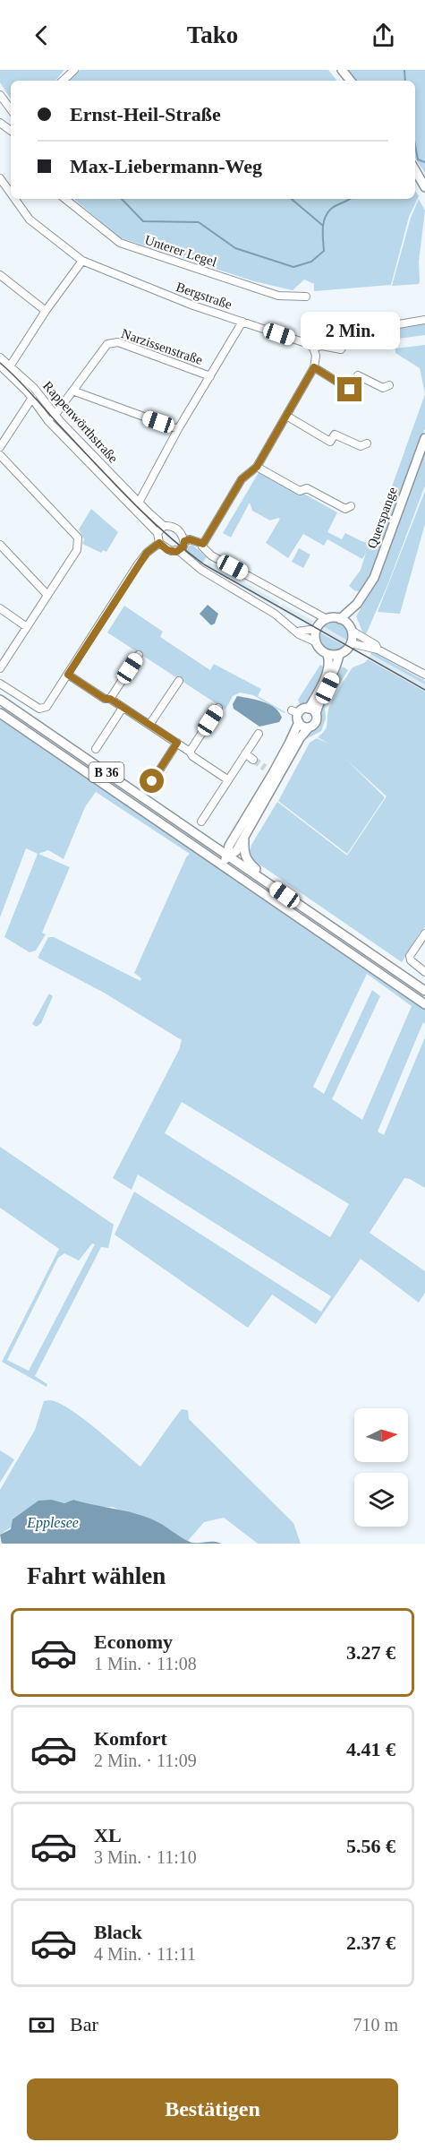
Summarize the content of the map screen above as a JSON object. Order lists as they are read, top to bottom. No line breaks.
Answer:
{"streets":{"main road":["Querspange","B 36"],"street":["Unterer Legel","Bergstraße","Narzissenstraße","Rappenwörthstraße"]},"crossings":[["Narzissenstraße","Rappenwörthstraße"]],"water":["Epplesee"],"north":"right","page":{"header":"Tako","banner":["Ernst-Heil-Straße","Max-Liebermann-Weg"],"bubble":"2 Min.","heading":"Fahrt wählen","list":[{"name":"Economy","note":"1 Min. · 11:08","value":"3.27 €"},{"name":"Komfort","note":"2 Min. · 11:09","value":"4.41 €"},{"name":"XL","note":"3 Min. · 11:10","value":"5.56 €"},{"name":"Black","note":"4 Min. · 11:11","value":"2.37 €"}],"pay":["Bar","710 m"],"buttons":"Bestätigen"}}
